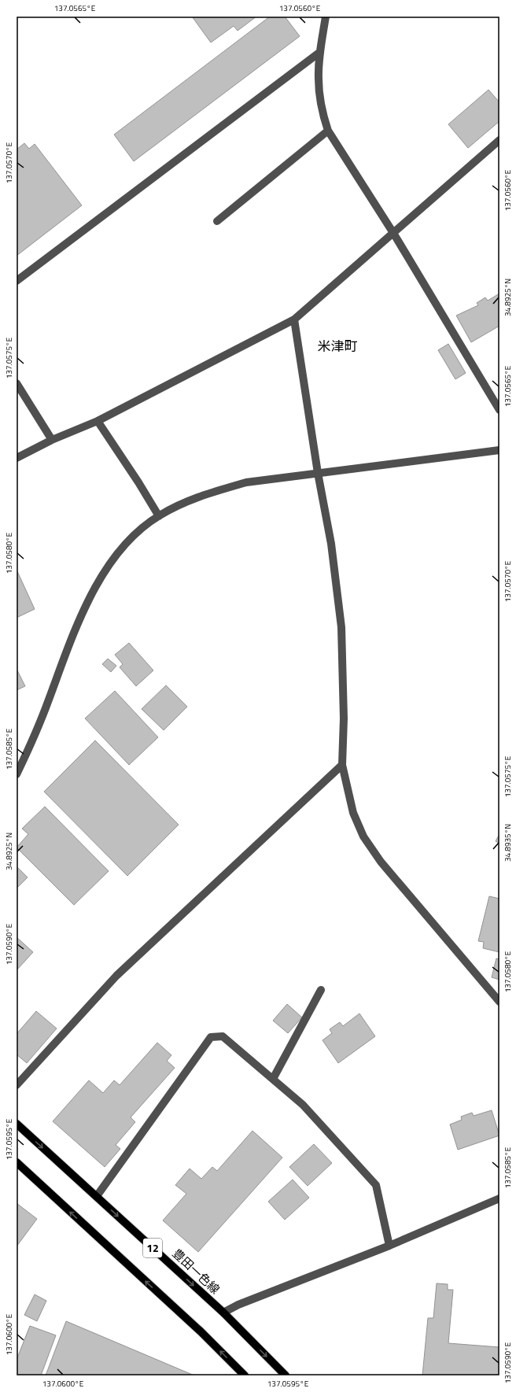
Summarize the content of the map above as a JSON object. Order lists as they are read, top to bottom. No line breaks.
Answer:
{"streets":{"main road":["12","豊田一色線"]},"districts":["米津町"],"coordinates":["137.0565°E","137.0560°E","137.0570°E","34.8925°N","137.0575°E","137.0580°E","137.0585°E","34.8935°N","137.0590°E","137.0595°E","137.0600°E"]}
